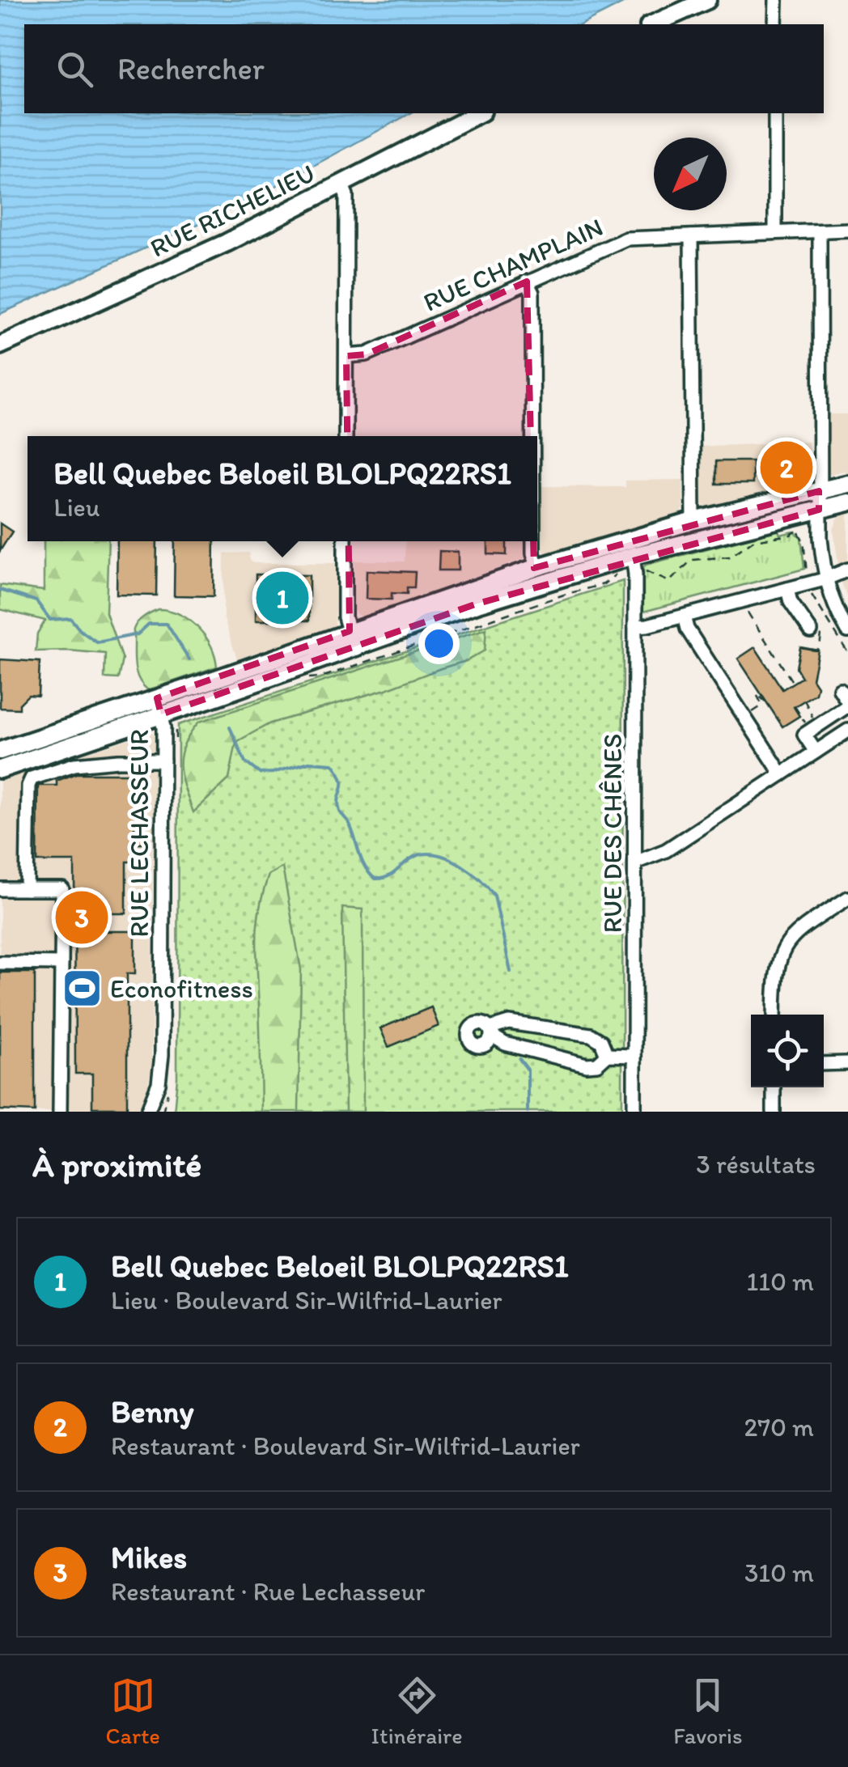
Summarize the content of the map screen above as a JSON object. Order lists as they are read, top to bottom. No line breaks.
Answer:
{"streets":{"main road":["RUE RICHELIEU"],"street":["RUE CHAMPLAIN","RUE LECHASSEUR","RUE DES CHÊNES"]},"places":{"sports":["Econofitness"]},"north":"bottom left","page":{"search":"Rechercher","popup":["Bell Quebec Beloeil BLOLPQ22RS1","Lieu"],"pins":["2","1","3"],"heading":["À proximité","3 résultats"],"list":[{"mark":"1","name":"Bell Quebec Beloeil BLOLPQ22RS1","note":"Lieu · Boulevard Sir-Wilfrid-Laurier","value":"110 m"},{"mark":"2","name":"Benny","note":"Restaurant · Boulevard Sir-Wilfrid-Laurier","value":"270 m"},{"mark":"3","name":"Mikes","note":"Restaurant · Rue Lechasseur","value":"310 m"}],"nav":["Carte","Itinéraire","Favoris"]}}
